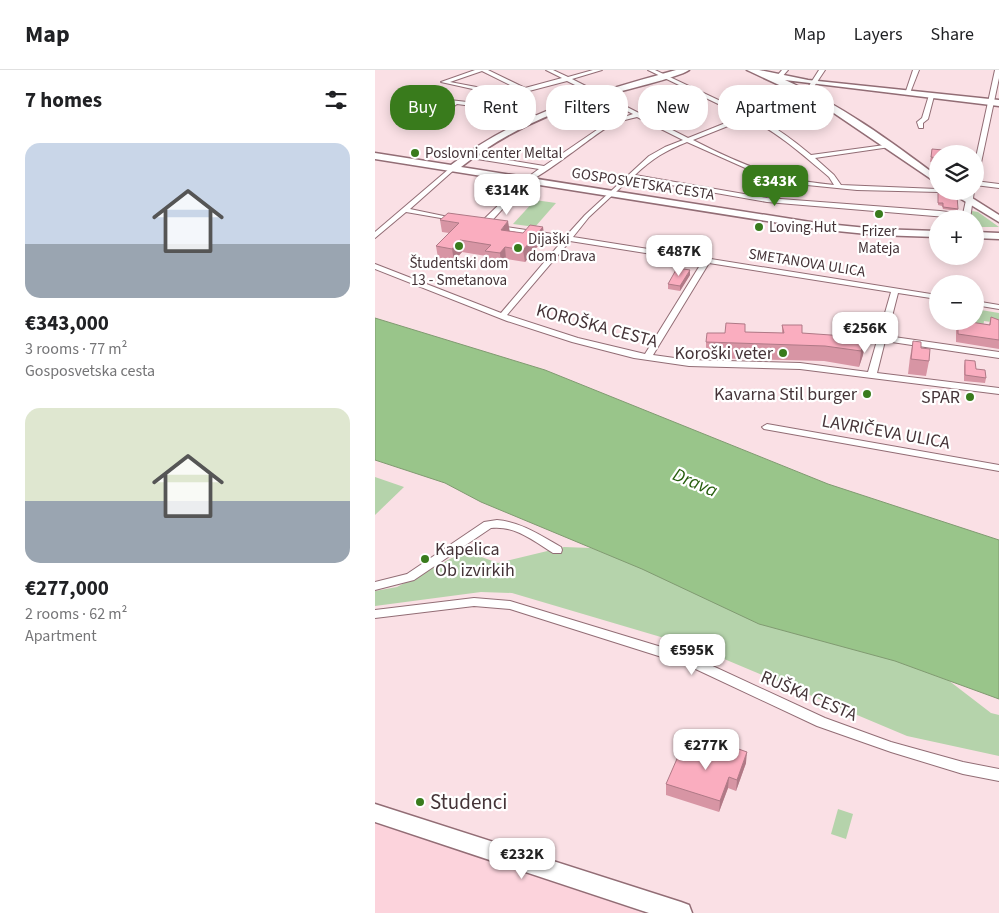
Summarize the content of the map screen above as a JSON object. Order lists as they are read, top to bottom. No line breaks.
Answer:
{"streets":{"street":["GOSPOSVETSKA CESTA","SMETANOVA ULICA","KOROŠKA CESTA","LAVRIČEVA ULICA","RUŠKA CESTA"]},"water":["Drava"],"places":["Poslovni center Meltal","Frizer Mateja","Loving Hut","Študentski dom 13 - Smetanova","Dijaški dom Drava","Koroški veter","Kavarna Stil burger","SPAR","Kapelica Ob izvirkih","Studenci"],"page":{"header":"Map","nav":["Map","Layers","Share"],"heading":"7 homes","chip":["Buy","Rent","Filters","New","Apartment"],"list":[{"name":"€343,000","note":"3 rooms · 77 m² · Gosposvetska cesta"},{"name":"€277,000","note":"2 rooms · 62 m² · Apartment"}],"map_buttons":["+","−"],"price":["€343K","€314K","€487K","€256K","€595K","€277K","€232K"]}}
